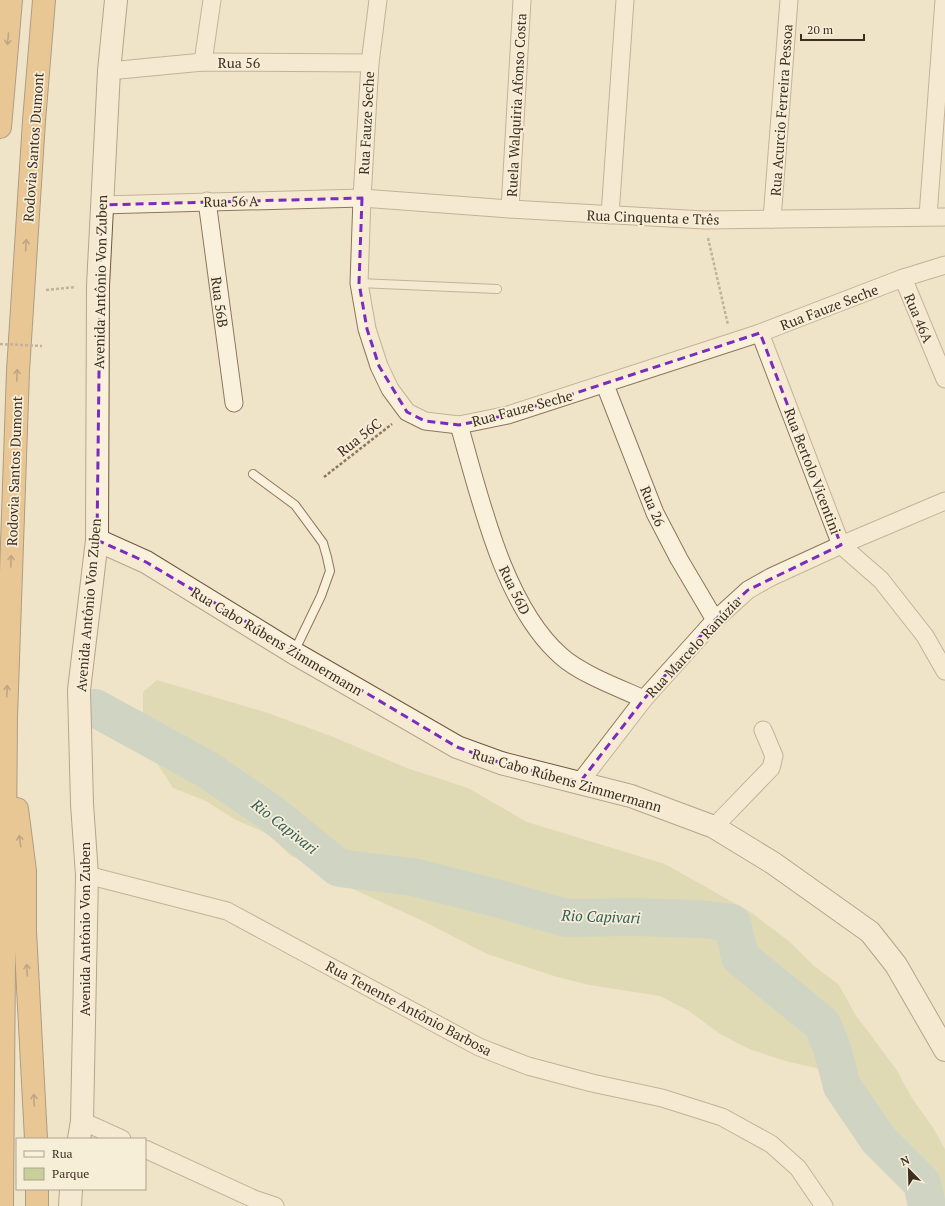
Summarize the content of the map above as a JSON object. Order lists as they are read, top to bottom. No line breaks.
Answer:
{"streets":{"highway":["Rodovia Santos Dumont"],"street":["Rua 56","Ruela Walquiria Afonso Costa","Rua Acurcio Ferreira Pessoa","Rua Fauze Seche","Rua 56 A","Rua Cinquenta e Três","Avenida Antônio Von Zuben","Rua 56B","Rua 46A","Rua Bertolo Vicentini","Rua 26","Rua 56D","Rua Cabo Rúbens Zimmermann","Rua Marcelo Ranúzia","Rua Tenente Antônio Barbosa"],"path":["Rua 56C"]},"crossings":[["Rua 56","Rua Fauze Seche"],["Rua 56","Avenida Antônio Von Zuben"],["Ruela Walquiria Afonso Costa","Rua Cinquenta e Três"],["Rua Acurcio Ferreira Pessoa","Rua Cinquenta e Três"],["Rua Fauze Seche","Rua 56 A"],["Rua Fauze Seche","Rua Cinquenta e Três"],["Rua Fauze Seche","Rua 46A"],["Rua Fauze Seche","Rua 56C"],["Rua Fauze Seche","Rua Bertolo Vicentini"],["Rua Fauze Seche","Rua 26"],["Rua Fauze Seche","Rua 56D"],["Rua 56 A","Rua Cinquenta e Três"],["Rua 56 A","Avenida Antônio Von Zuben"],["Rua 56 A","Rua 56B"],["Avenida Antônio Von Zuben","Rua Cabo Rúbens Zimmermann"],["Avenida Antônio Von Zuben","Rua Tenente Antônio Barbosa"],["Rua Bertolo Vicentini","Rua Marcelo Ranúzia"],["Rua 26","Rua Marcelo Ranúzia"],["Rua 56D","Rua Marcelo Ranúzia"],["Rua Cabo Rúbens Zimmermann","Rua Marcelo Ranúzia"]],"one_way":["Rodovia Santos Dumont"],"water":["Rio Capivari"],"legend":["Rua","Parque"],"scale_bar":"20 m","north":"top left"}
